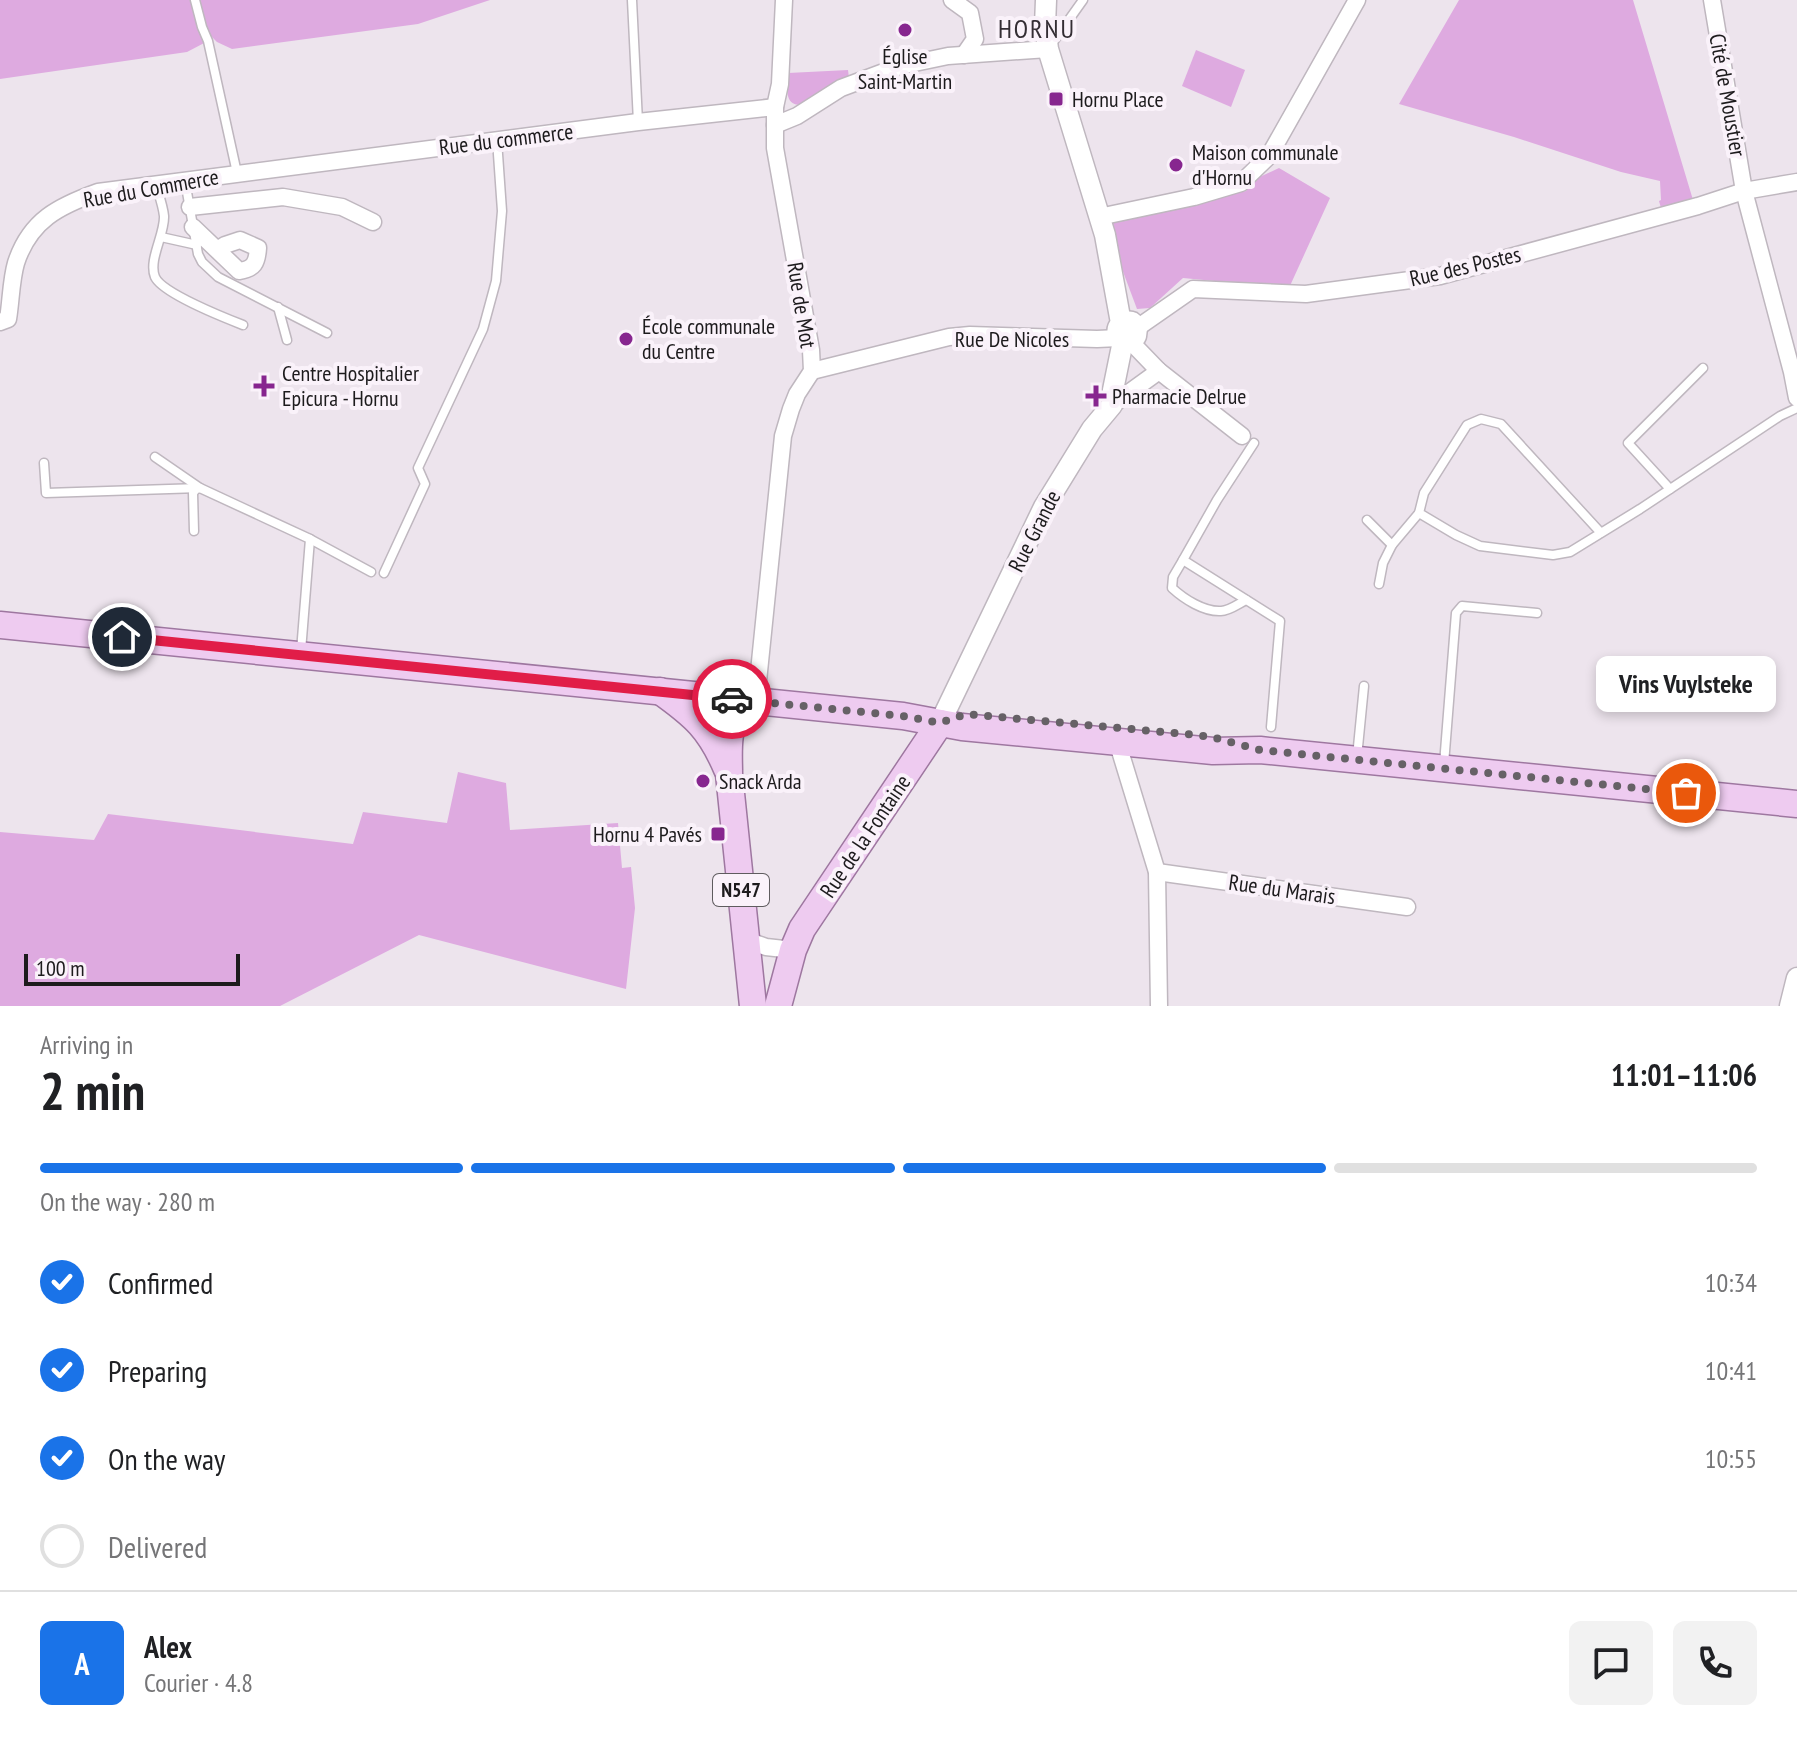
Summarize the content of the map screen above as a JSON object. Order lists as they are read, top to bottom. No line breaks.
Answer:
{"streets":{"main road":["Rue de la Fontaine","N547"],"street":["Cité de Moustier","Rue du commerce","Rue du Commerce","Rue des Postes","Rue de Mot","Rue De Nicoles","Rue Grande","Rue du Marais"]},"crossings":[["Cité de Moustier","Rue des Postes"],["Rue du commerce","Rue du Commerce"],["Rue du commerce","Rue de Mot"],["Rue des Postes","Rue De Nicoles"],["Rue des Postes","Rue Grande"],["Rue de Mot","Rue De Nicoles"],["Rue De Nicoles","Rue Grande"],["Rue Grande","Rue de la Fontaine"]],"districts":["HORNU"],"places":{"other":["Église Saint-Martin","Maison communale d'Hornu","École communale du Centre","Snack Arda","Vins Vuylsteke"],"transit":["Hornu Place","Hornu 4 Pavés"],"health":["Centre Hospitalier Epicura - Hornu","Pharmacie Delrue"]},"scale_bar":"100 m","page":{"bubble":"Vins Vuylsteke","scale":"100 m","heading":["2 min","Arriving in","11:01–11:06"],"panel":["Alex","Courier · 4.8"],"bar":"On the way · 280 m","list":[["Confirmed","10:34"],["Preparing","10:41"],["On the way","10:55"],"Delivered"],"round":"A"}}
